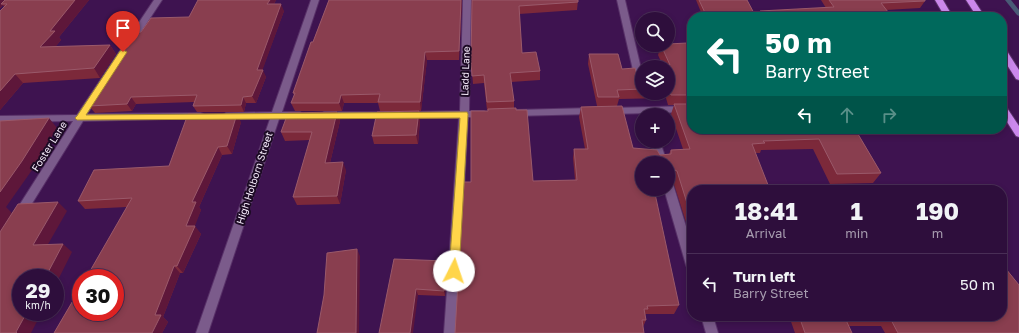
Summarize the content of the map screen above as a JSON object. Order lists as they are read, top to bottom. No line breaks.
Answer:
{"streets":{"street":["Ladd Lane","Foster Lane","High Holborn Street"]},"page":{"map_buttons":["+","−"],"turn":["50 m","Barry Street"],"eta":["18:41","Arrival","1","min","190","m"],"list":[{"name":"Turn left","note":"Barry Street","value":"50 m"}],"speed":"29 km/h","limit":"30"}}
